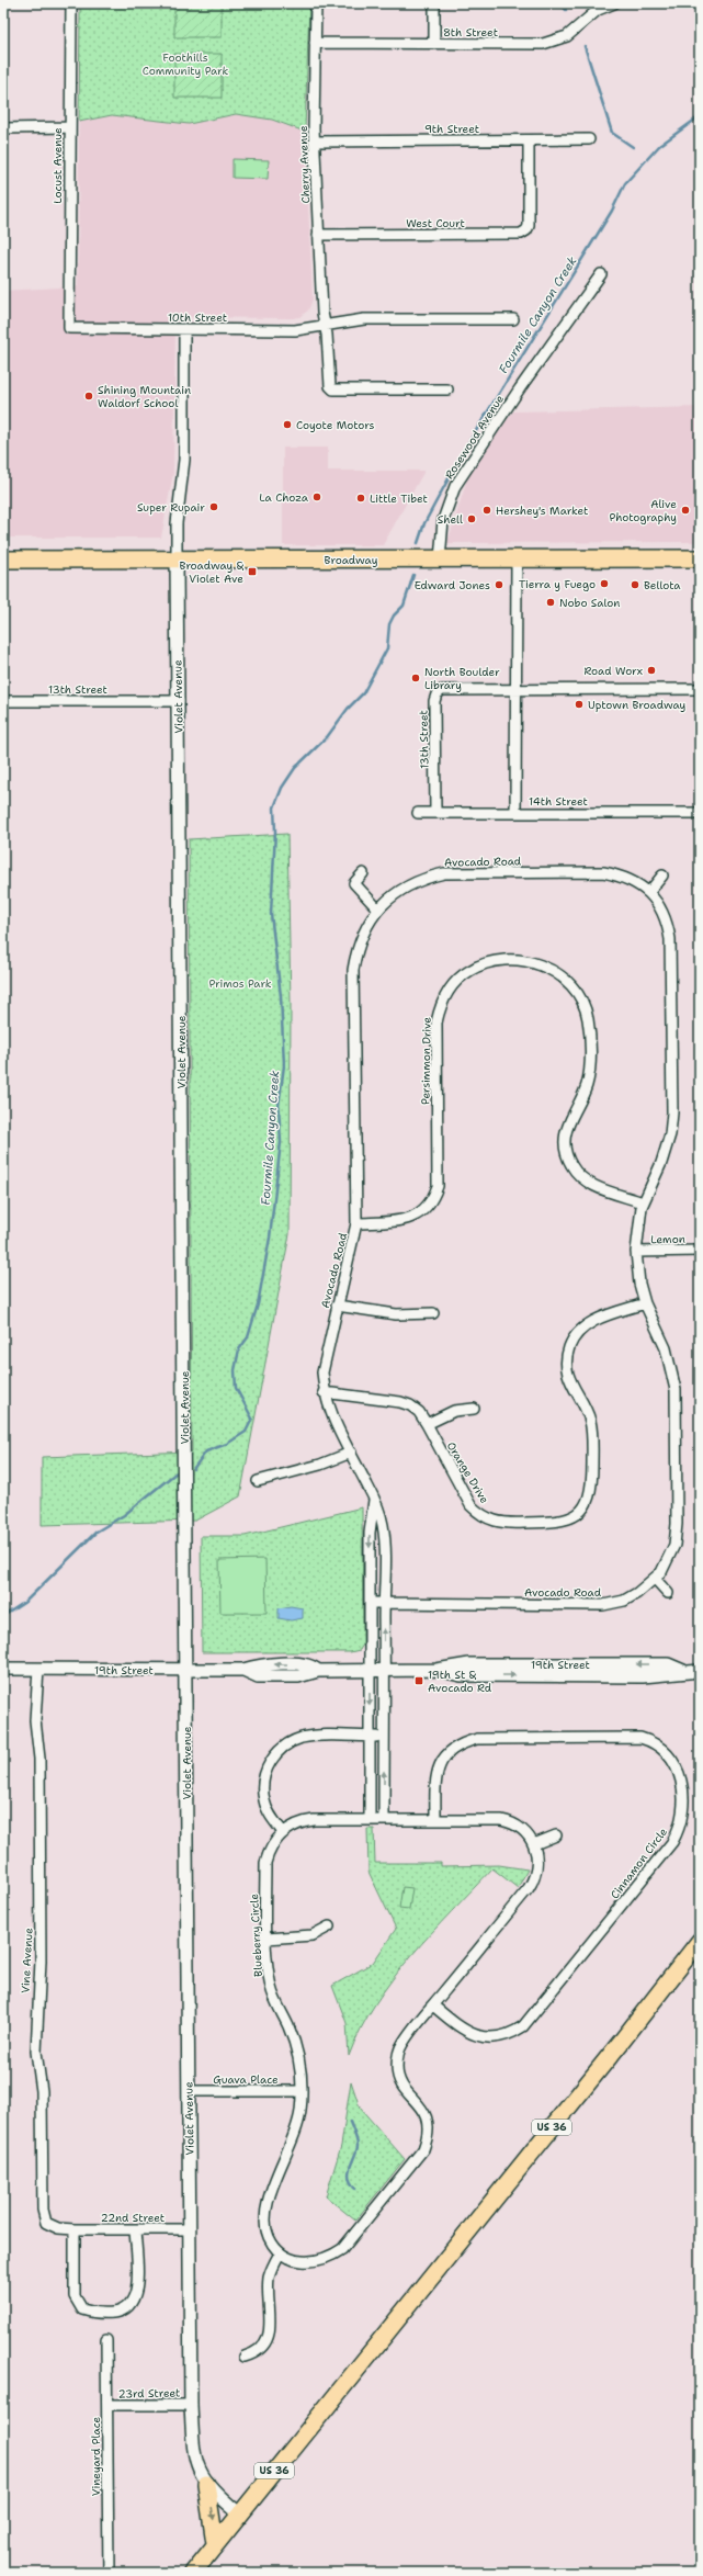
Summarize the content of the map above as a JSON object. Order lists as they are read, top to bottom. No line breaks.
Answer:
{"streets":{"main road":["Broadway","US 36"],"street":["8th Street","9th Street","Cherry Avenue","Locust Avenue","West Court","10th Street","Rosewood Avenue","13th Street","Violet Avenue","14th Street","Avocado Road","Persimmon Drive","Lemon","Orange Drive","19th Street","Cinnamon Circle","Blueberry Circle","Vine Avenue","Guava Place","22nd Street","23rd Street","Vineyard Place"]},"crossings":[["8th Street","Cherry Avenue"],["9th Street","Cherry Avenue"],["9th Street","West Court"],["Cherry Avenue","West Court"],["Cherry Avenue","10th Street"],["Locust Avenue","10th Street"],["10th Street","Violet Avenue"],["Rosewood Avenue","Broadway"],["Broadway","Violet Avenue"],["13th Street","Violet Avenue"],["13th Street","14th Street"],["Violet Avenue","19th Street"],["Violet Avenue","Guava Place"],["Violet Avenue","22nd Street"],["Violet Avenue","23rd Street"],["Avocado Road","Persimmon Drive"],["Avocado Road","Lemon"],["Avocado Road","Orange Drive"],["Avocado Road","19th Street"],["Avocado Road","Blueberry Circle"],["19th Street","Vine Avenue"],["Cinnamon Circle","Blueberry Circle"],["Blueberry Circle","Guava Place"],["Vine Avenue","22nd Street"],["23rd Street","Vineyard Place"]],"water":["Fourmile Canyon Creek"],"parks":["Foothills Community Park","Primos Park"],"places":{"other":["Shining Mountain Waldorf School","Coyote Motors","La Choza","Little Tibet","Super Rupair","Hershey's Market","Alive Photography","Shell","Tierra y Fuego","Edward Jones","Bellota","Nobo Salon","Road Worx","North Boulder Library","Uptown Broadway"],"transit":["Broadway & Violet Ave","19th St & Avocado Rd"]}}
